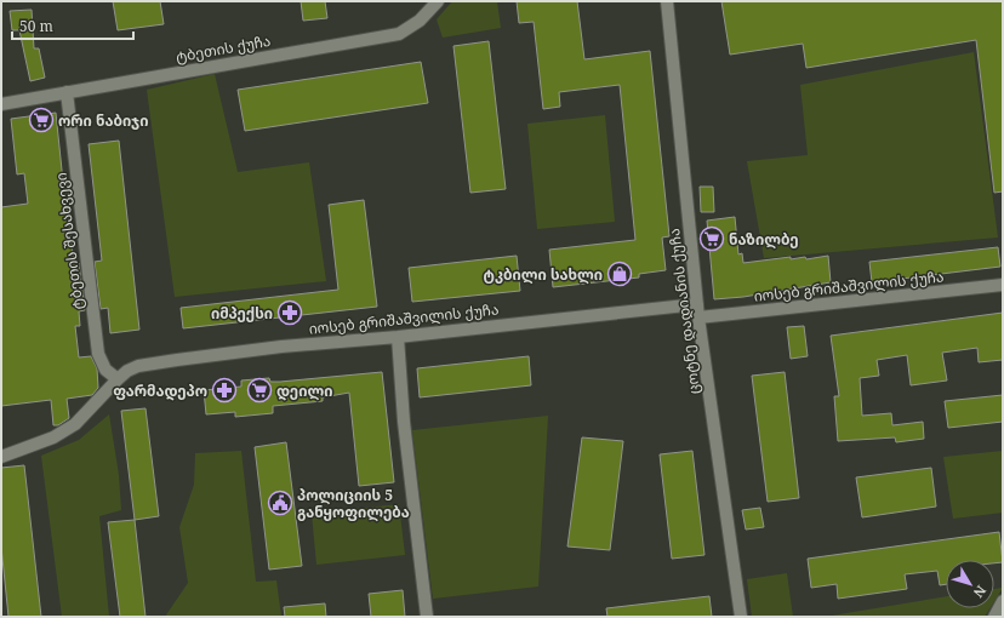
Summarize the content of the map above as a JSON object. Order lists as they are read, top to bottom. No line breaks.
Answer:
{"streets":{"street":["ტბეთის ქუჩა","ტბეთის შესახვევი","იოსებ გრიშაშვილის ქუჩა","ცოტნე დადიანის ქუჩა"]},"crossings":[["ტბეთის ქუჩა","ტბეთის შესახვევი"],["ტბეთის შესახვევი","იოსებ გრიშაშვილის ქუჩა"],["იოსებ გრიშაშვილის ქუჩა","ცოტნე დადიანის ქუჩა"]],"places":{"supermarket":["ორი ნაბიჯი","ნაზილბე","დეილი"],"shop":["ტკბილი სახლი"],"pharmacy":["იმპექსი","ფარმადეპო"],"public building":["პოლიციის 5 განყოფილება"]},"scale_bar":"50 m","north":"bottom right"}
